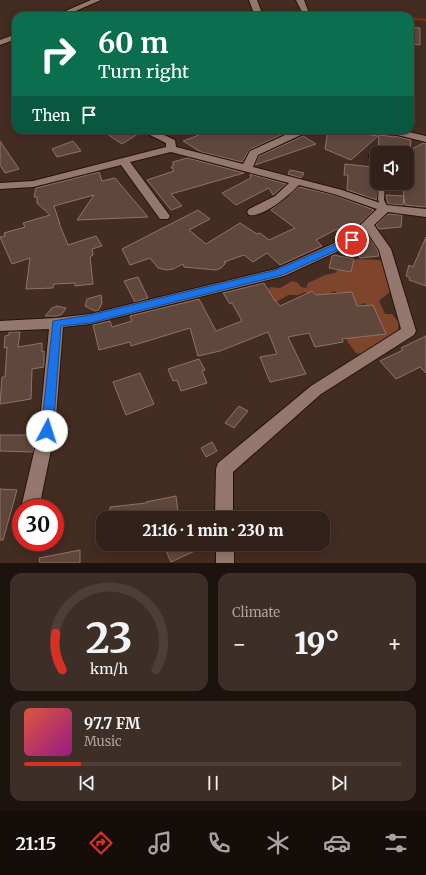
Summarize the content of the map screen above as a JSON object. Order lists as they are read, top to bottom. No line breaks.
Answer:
{"page":{"turn":["60 m","Turn right"],"then":"Then","limit":"30","trip":"21:16 · 1 min · 230 m","tile":"Climate","heat":["−","19°","+"],"song":["97.7 FM","Music"],"tabs":"21:15","gauge":["23","km/h"]}}
